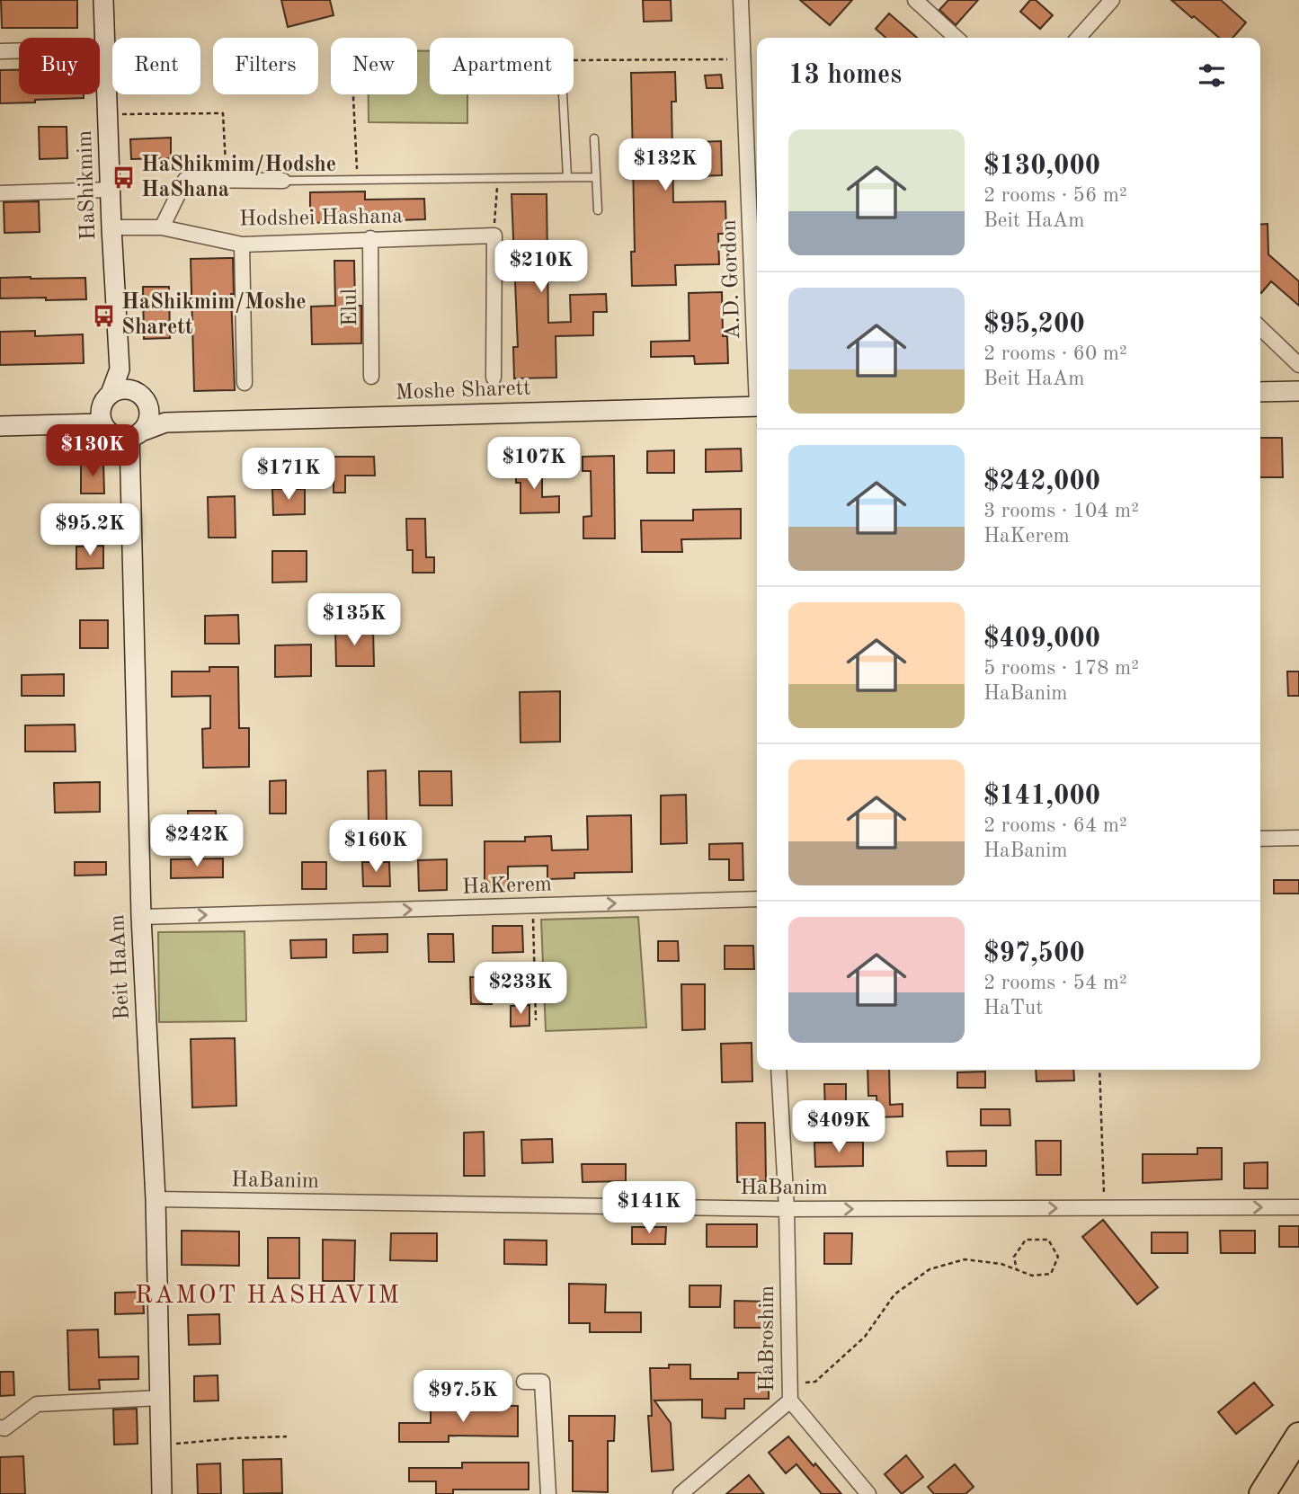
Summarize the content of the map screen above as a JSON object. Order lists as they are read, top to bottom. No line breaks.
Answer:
{"streets":{"street":["HaShikmim","Hodshei Hashana","A.D. Gordon","Elul","Moshe Sharett","HaKerem","Beit HaAm","HaBanim","HaBroshim"]},"crossings":[["HaShikmim","Hodshei Hashana"],["HaShikmim","Moshe Sharett"],["HaShikmim","Beit HaAm"],["Hodshei Hashana","Elul"],["Moshe Sharett","Beit HaAm"],["HaKerem","Beit HaAm"],["Beit HaAm","HaBanim"],["HaBanim","HaBroshim"]],"one_way":["HaKerem","HaBanim"],"districts":["RAMOT HASHAVIM"],"places":{"bus stop":["HaShikmim/Hodshe HaShana","HaShikmim/Moshe Sharett"]},"page":{"chip":["Buy","Rent","Filters","New","Apartment"],"heading":"13 homes","list":[{"name":"$130,000","note":"2 rooms · 56 m² · Beit HaAm"},{"name":"$95,200","note":"2 rooms · 60 m² · Beit HaAm"},{"name":"$242,000","note":"3 rooms · 104 m² · HaKerem"},{"name":"$409,000","note":"5 rooms · 178 m² · HaBanim"},{"name":"$141,000","note":"2 rooms · 64 m² · HaBanim"},{"name":"$97,500","note":"2 rooms · 54 m² · HaTut"}],"price":["$132K","$210K","$130K","$107K","$171K","$95.2K","$135K","$242K","$160K","$233K","$409K","$141K","$97.5K"]}}
